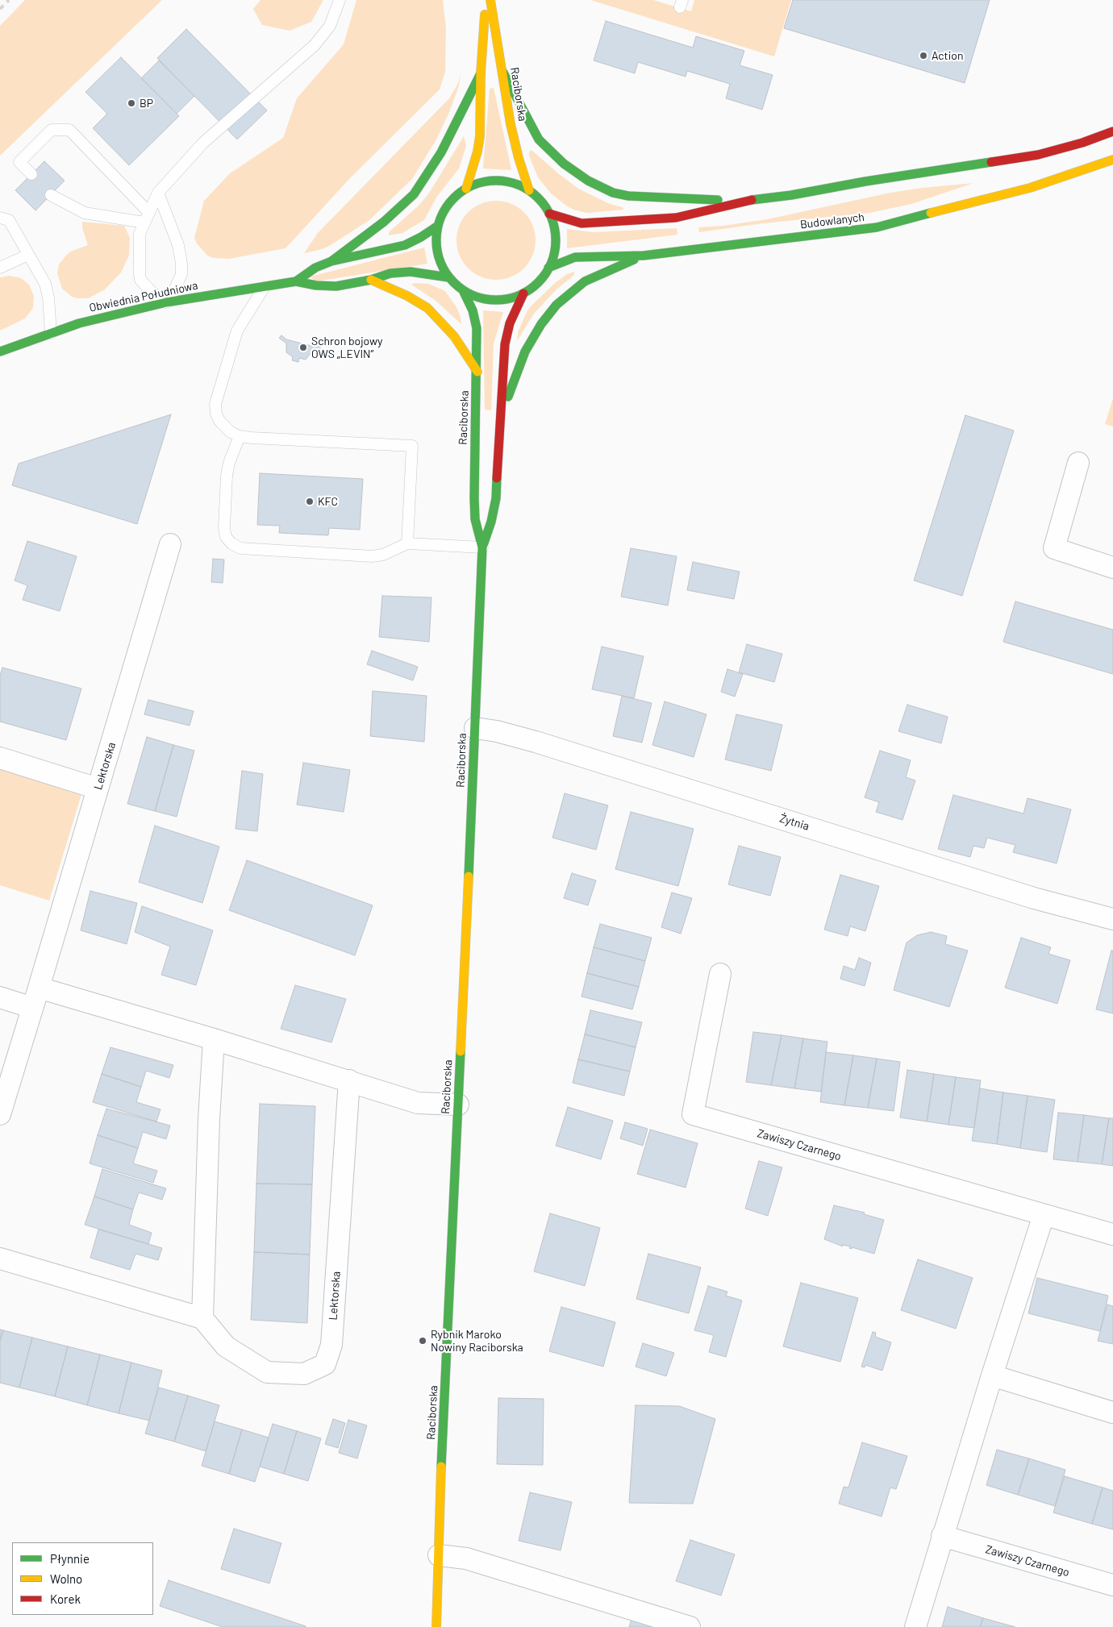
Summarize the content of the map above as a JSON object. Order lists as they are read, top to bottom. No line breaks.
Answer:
{"streets":{"main road":["Raciborska","Budowlanych","Obwiednia Południowa"],"street":["Lektorska","Żytnia","Zawiszy Czarnego"]},"crossings":[["Raciborska","Budowlanych"],["Raciborska","Obwiednia Południowa"],["Raciborska","Żytnia"],["Budowlanych","Obwiednia Południowa"]],"places":["Action","BP","Schron bojowy OWS „LEVIN”","KFC","Rybnik Maroko Nowiny Raciborska"],"legend":["Płynnie","Wolno","Korek"]}
